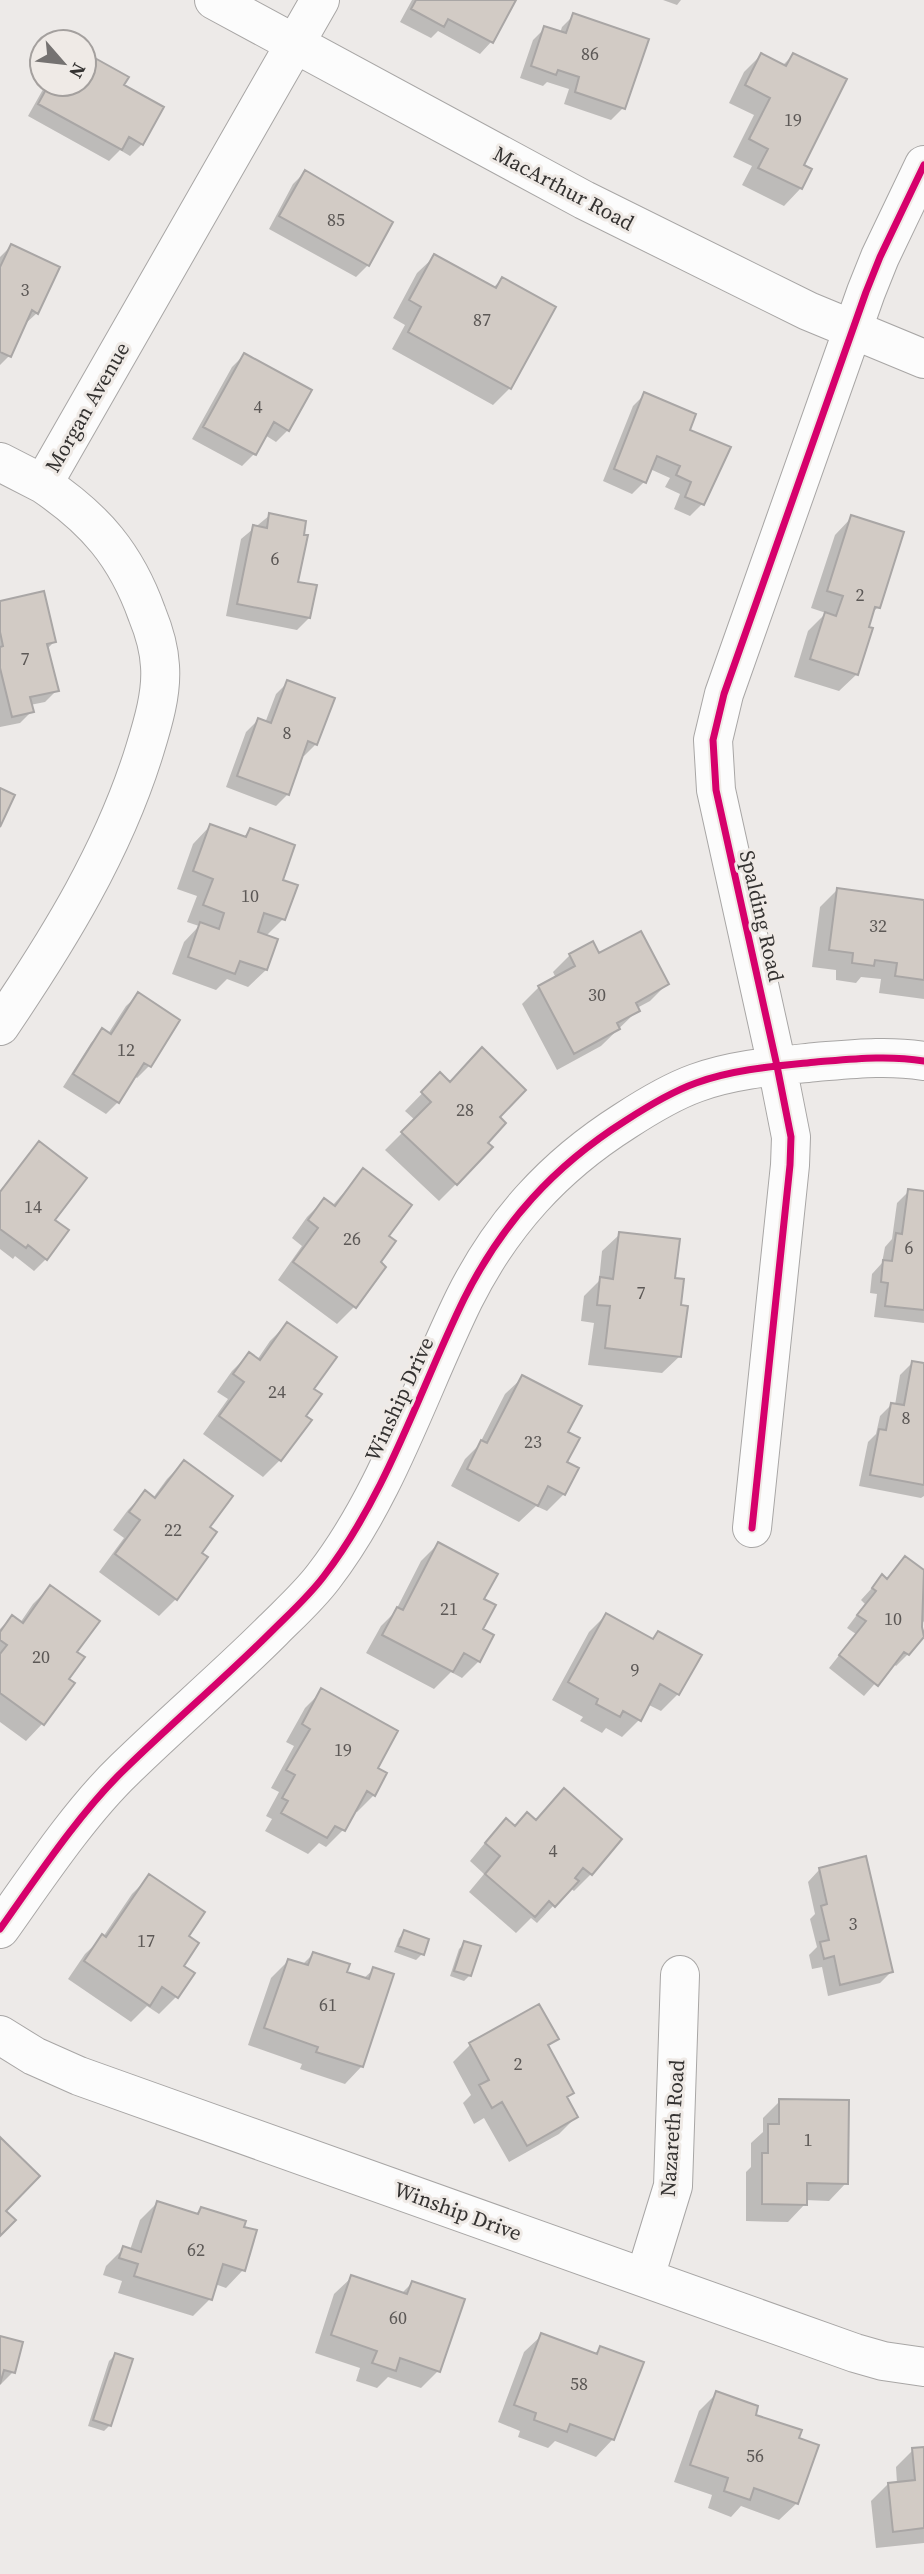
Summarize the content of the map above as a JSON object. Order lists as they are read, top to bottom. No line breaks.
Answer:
{"streets":{"street":["MacArthur Road","Morgan Avenue","Spalding Road","Winship Drive","Nazareth Road"]},"crossings":[["MacArthur Road","Morgan Avenue"],["MacArthur Road","Spalding Road"],["Spalding Road","Winship Drive"],["Winship Drive","Nazareth Road"]],"house_numbers":["86","19","85","3","87","4","6","2","7","8","10","32","30","12","28","14","26","6","7","24","8","23","22","21","10","20","9","19","4","3","17","61","2","1","62","60","58","56"],"north":"bottom right"}
